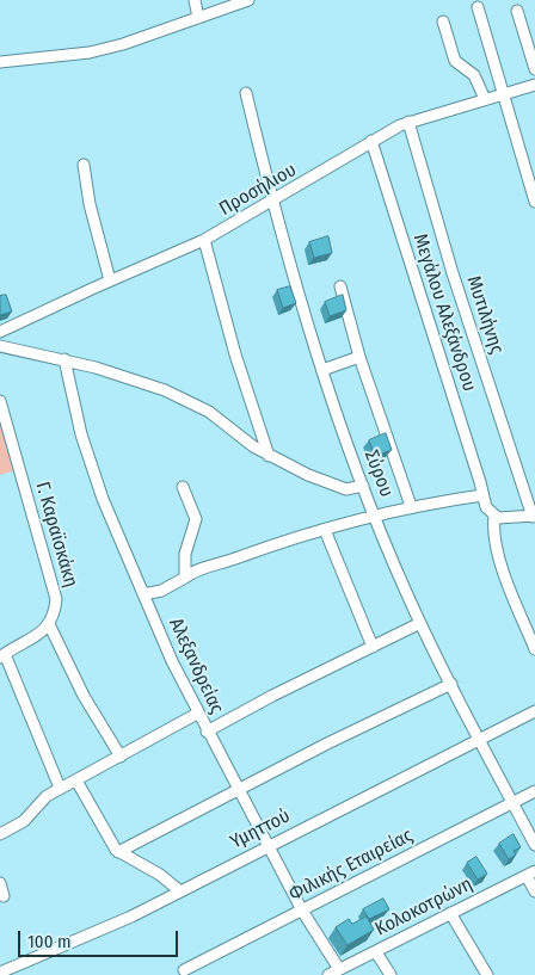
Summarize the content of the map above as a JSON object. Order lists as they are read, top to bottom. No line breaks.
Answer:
{"streets":{"street":["Προσήλιου","Μεγάλου Αλεξάνδρου","Μυτιλήνης","Σύρου","Γ. Καραϊσκάκη","Αλεξανδρείας","Υμηττού","Φιλικής Εταιρείας","Κολοκοτρώνη"]},"crossings":[["Προσήλιου","Μεγάλου Αλεξάνδρου"],["Προσήλιου","Μυτιλήνης"],["Προσήλιου","Σύρου"],["Σύρου","Υμηττού"],["Σύρου","Φιλικής Εταιρείας"],["Αλεξανδρείας","Υμηττού"],["Αλεξανδρείας","Φιλικής Εταιρείας"],["Αλεξανδρείας","Κολοκοτρώνη"]],"scale_bar":"100 m"}
